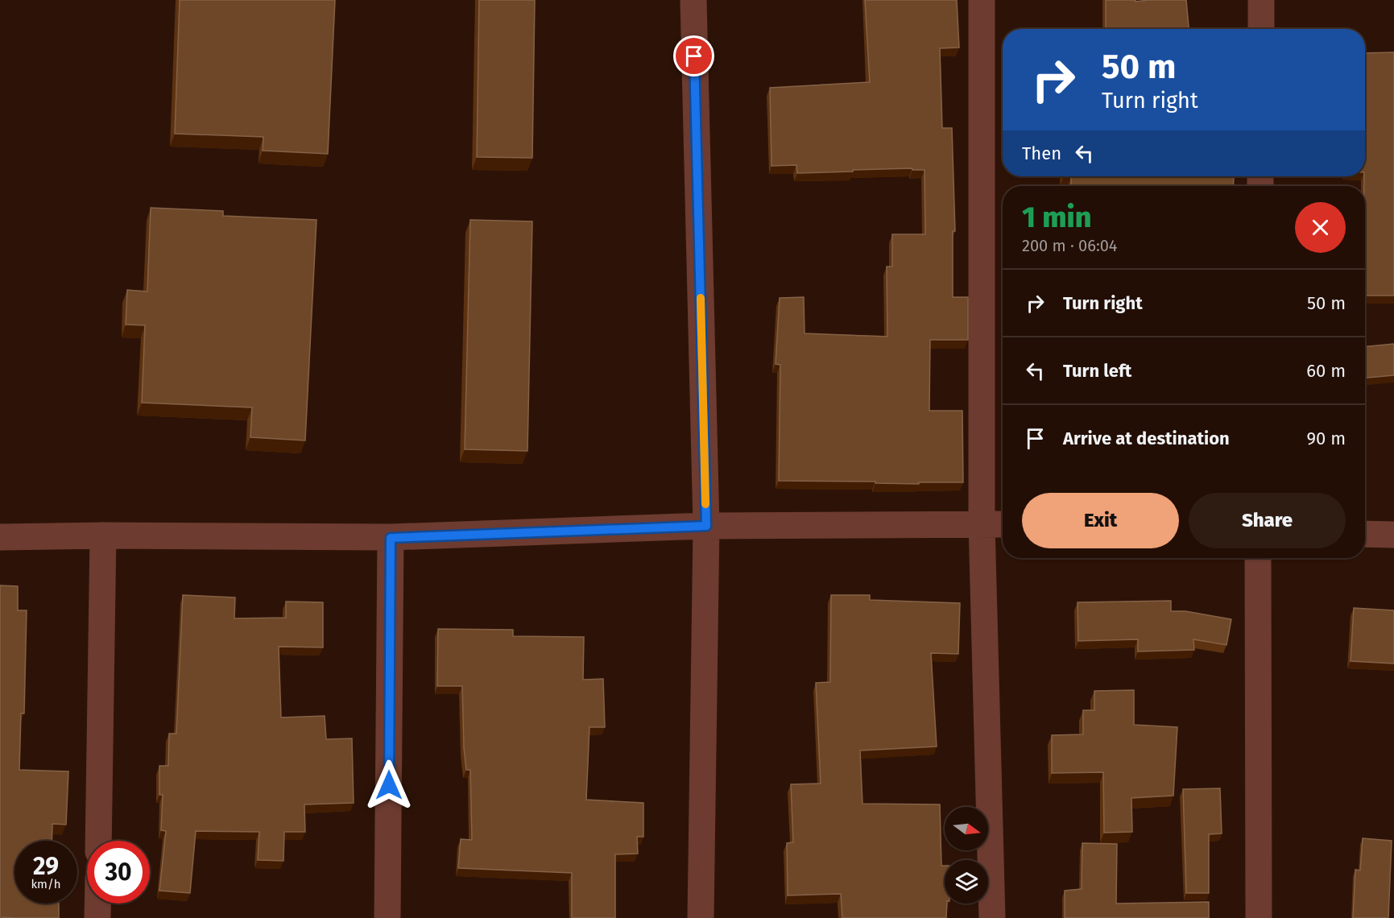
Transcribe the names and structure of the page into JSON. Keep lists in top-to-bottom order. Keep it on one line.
{"north":"right","page":{"turn":["50 m","Turn right"],"then":"Then","heading":["1 min","200 m · 06:04"],"list":[{"name":"Turn right","value":"50 m"},{"name":"Turn left","value":"60 m"},{"name":"Arrive at destination","value":"90 m"}],"buttons":["Exit","Share"],"speed":"29 km/h","limit":"30"}}
